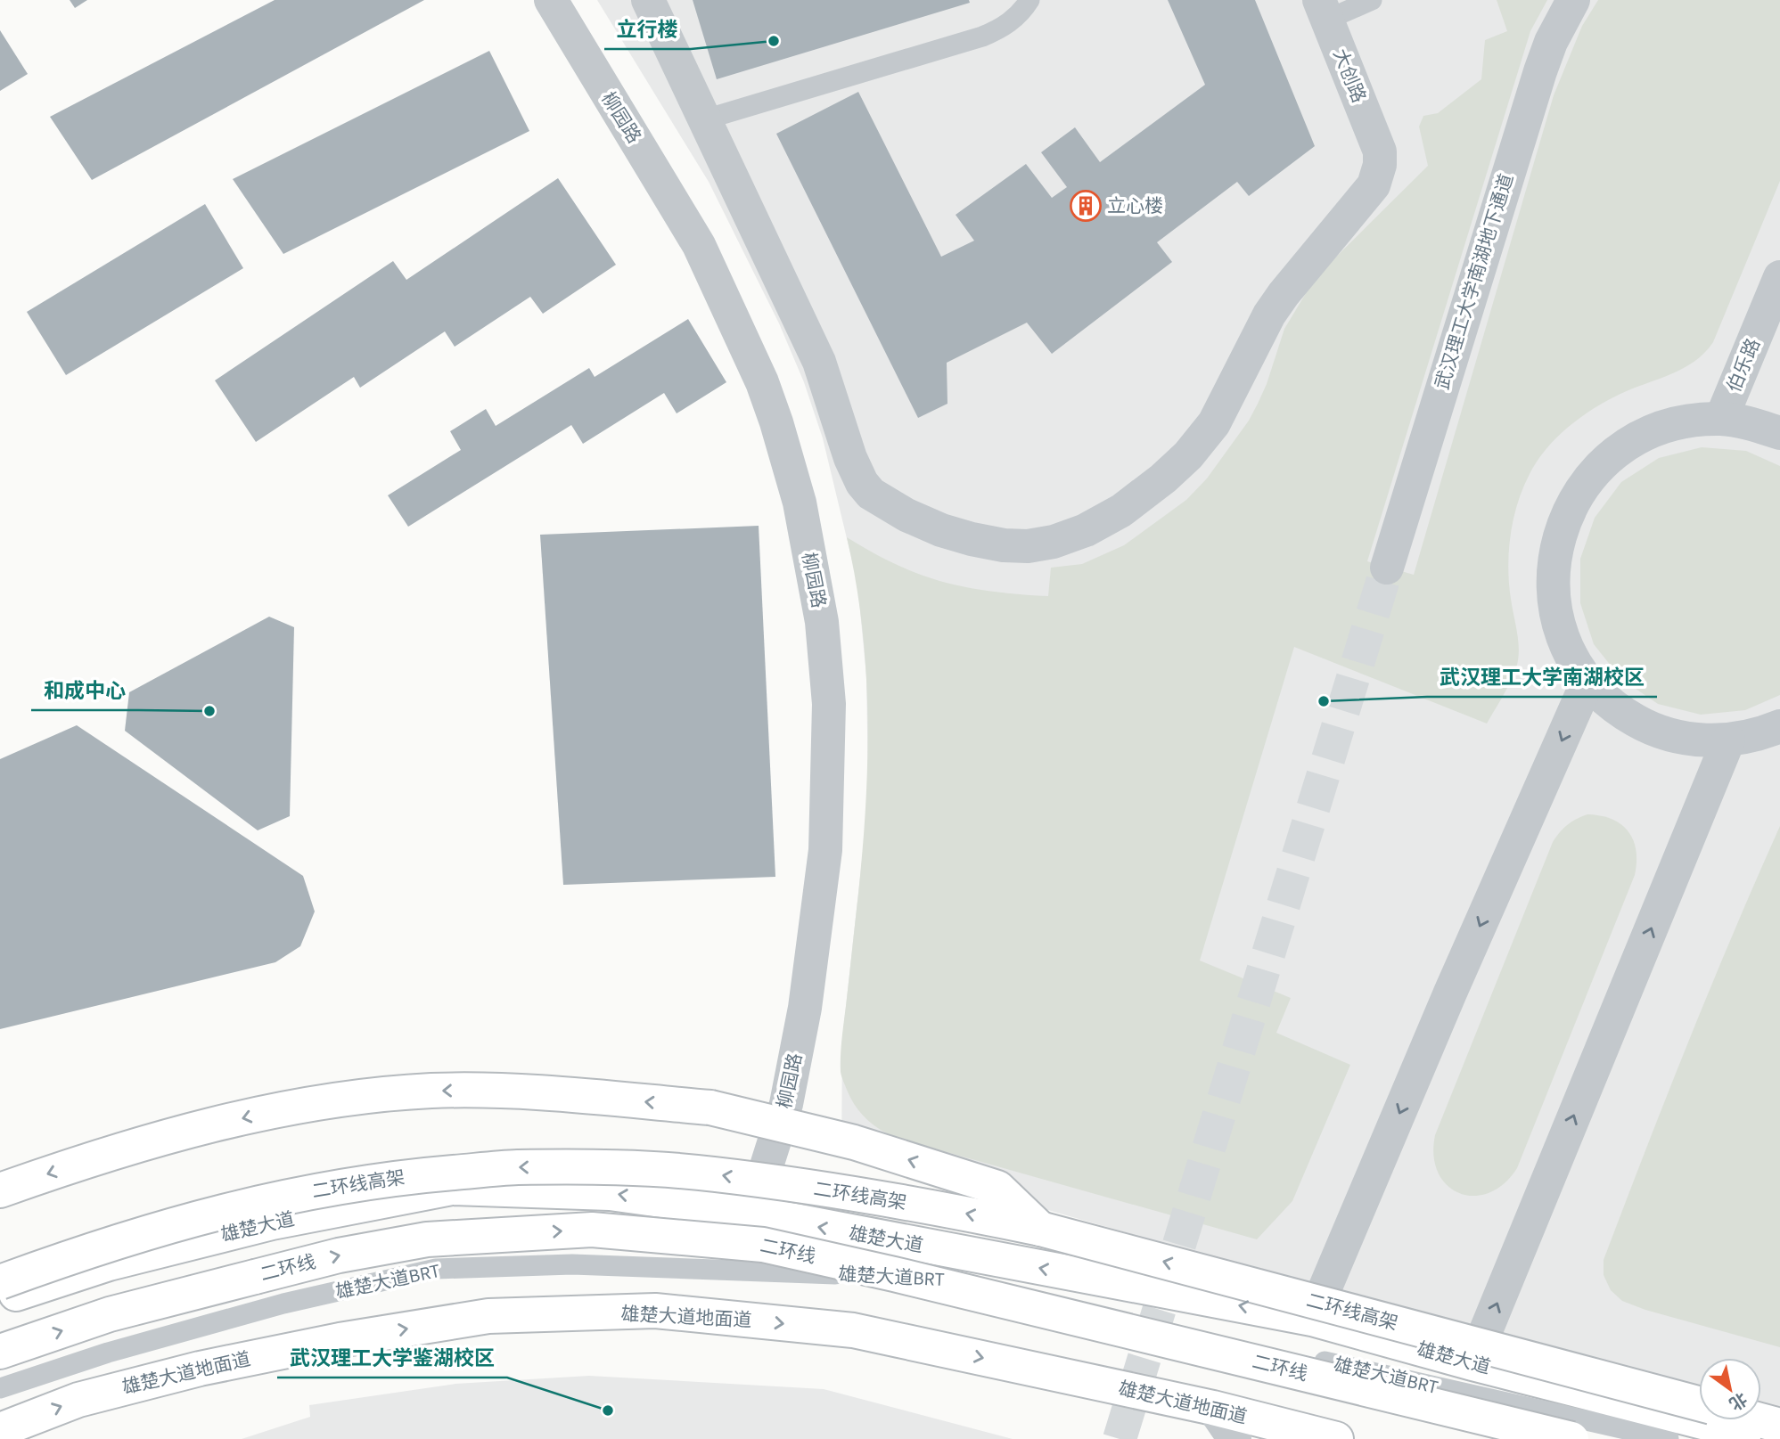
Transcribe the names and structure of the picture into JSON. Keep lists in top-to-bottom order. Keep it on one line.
{"streets":{"main road":["二环线高架","雄楚大道","二环线","雄楚大道地面道"],"street":["大创路","柳园路","武汉理工大学南湖地下通道","伯乐路"],"lane":["雄楚大道BRT"]},"crossings":[["柳园路","雄楚大道"]],"places":{"other":["立行楼","武汉理工大学南湖校区","和成中心","武汉理工大学鉴湖校区"],"building":["立心楼"]},"north":"bottom right"}
